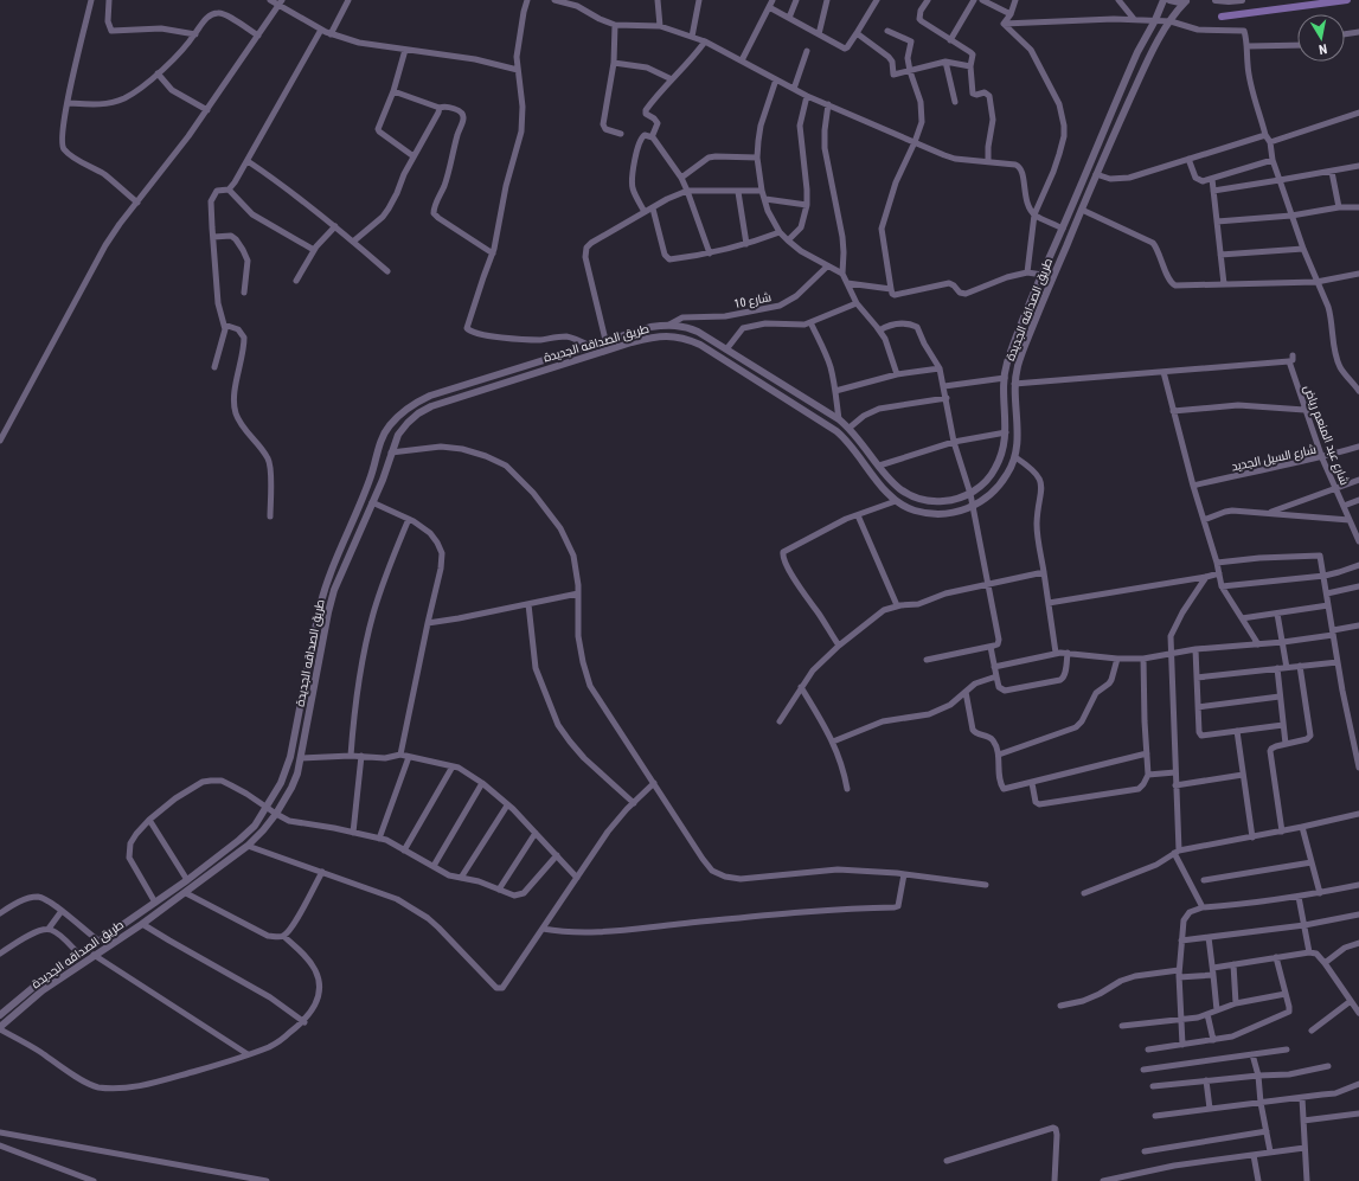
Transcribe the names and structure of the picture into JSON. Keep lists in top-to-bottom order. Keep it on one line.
{"streets":{"street":["شارع 10","طريق الصداقه الجديدة","شارع عبد المنعم رياض","شارع السيل الجديد"]},"crossings":[["شارع 10","طريق الصداقه الجديدة"],["شارع عبد المنعم رياض","شارع السيل الجديد"]],"north":"bottom"}
